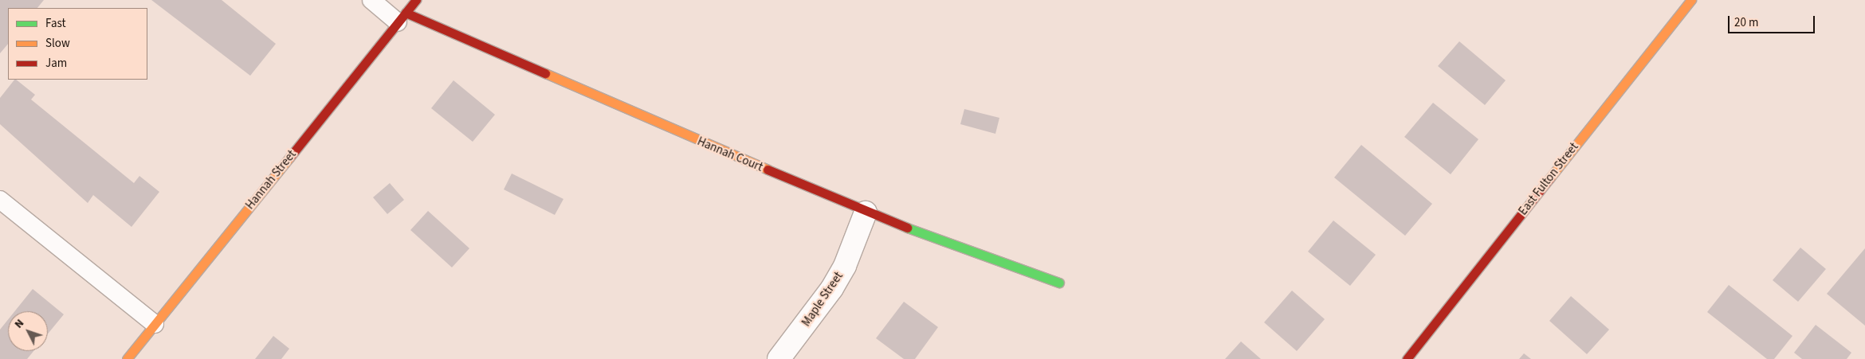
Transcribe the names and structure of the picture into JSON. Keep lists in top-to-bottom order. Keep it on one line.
{"streets":{"street":["Hannah Court","East Fulton Street","Hannah Street","Maple Street"]},"crossings":[["Hannah Court","Hannah Street"],["Hannah Court","Maple Street"]],"legend":["Fast","Slow","Jam"],"scale_bar":"20 m","north":"top left"}
